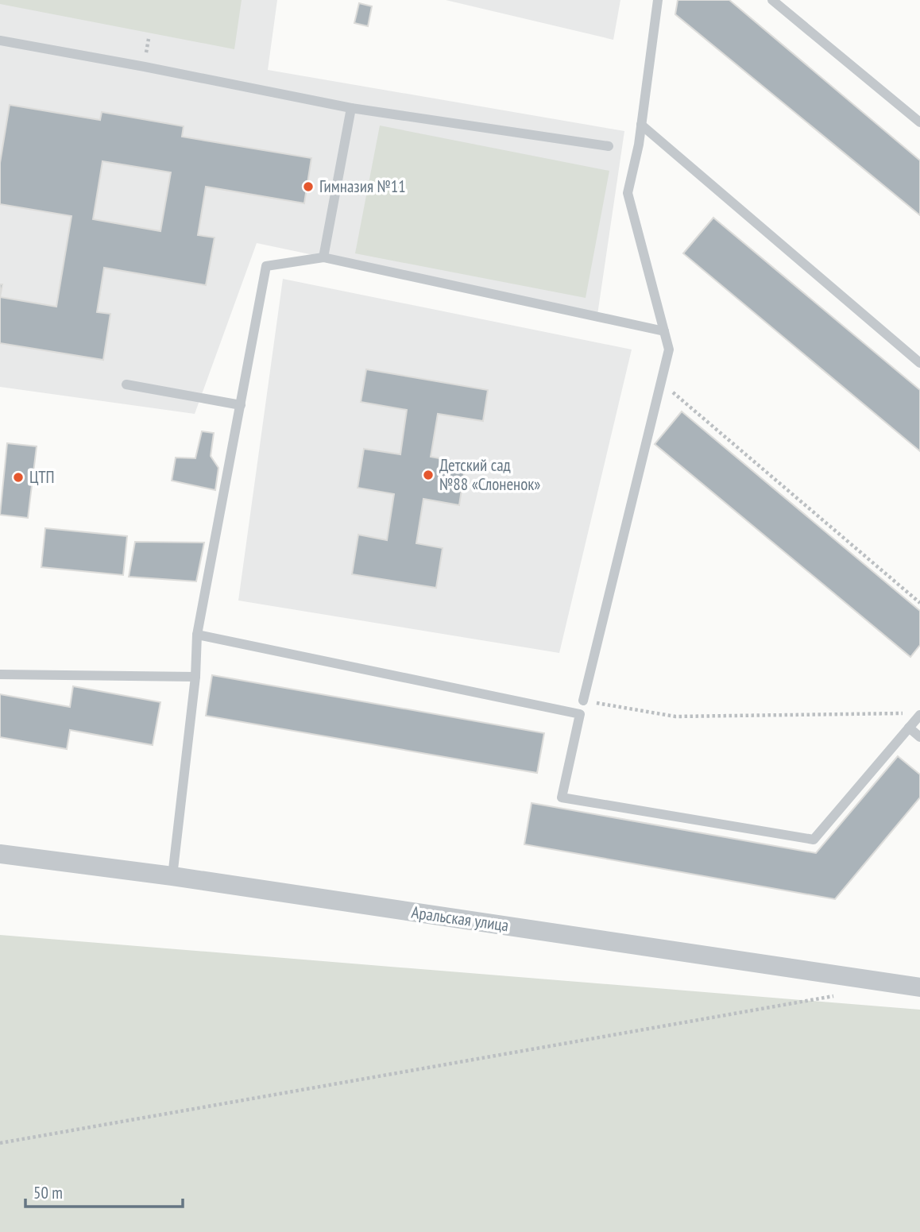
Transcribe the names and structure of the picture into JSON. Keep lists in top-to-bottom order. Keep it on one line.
{"streets":{"street":["Аральская улица"]},"places":["Гимназия №11","Детский сад №88 «Слоненок»","ЦТП"],"scale_bar":"50 m"}
